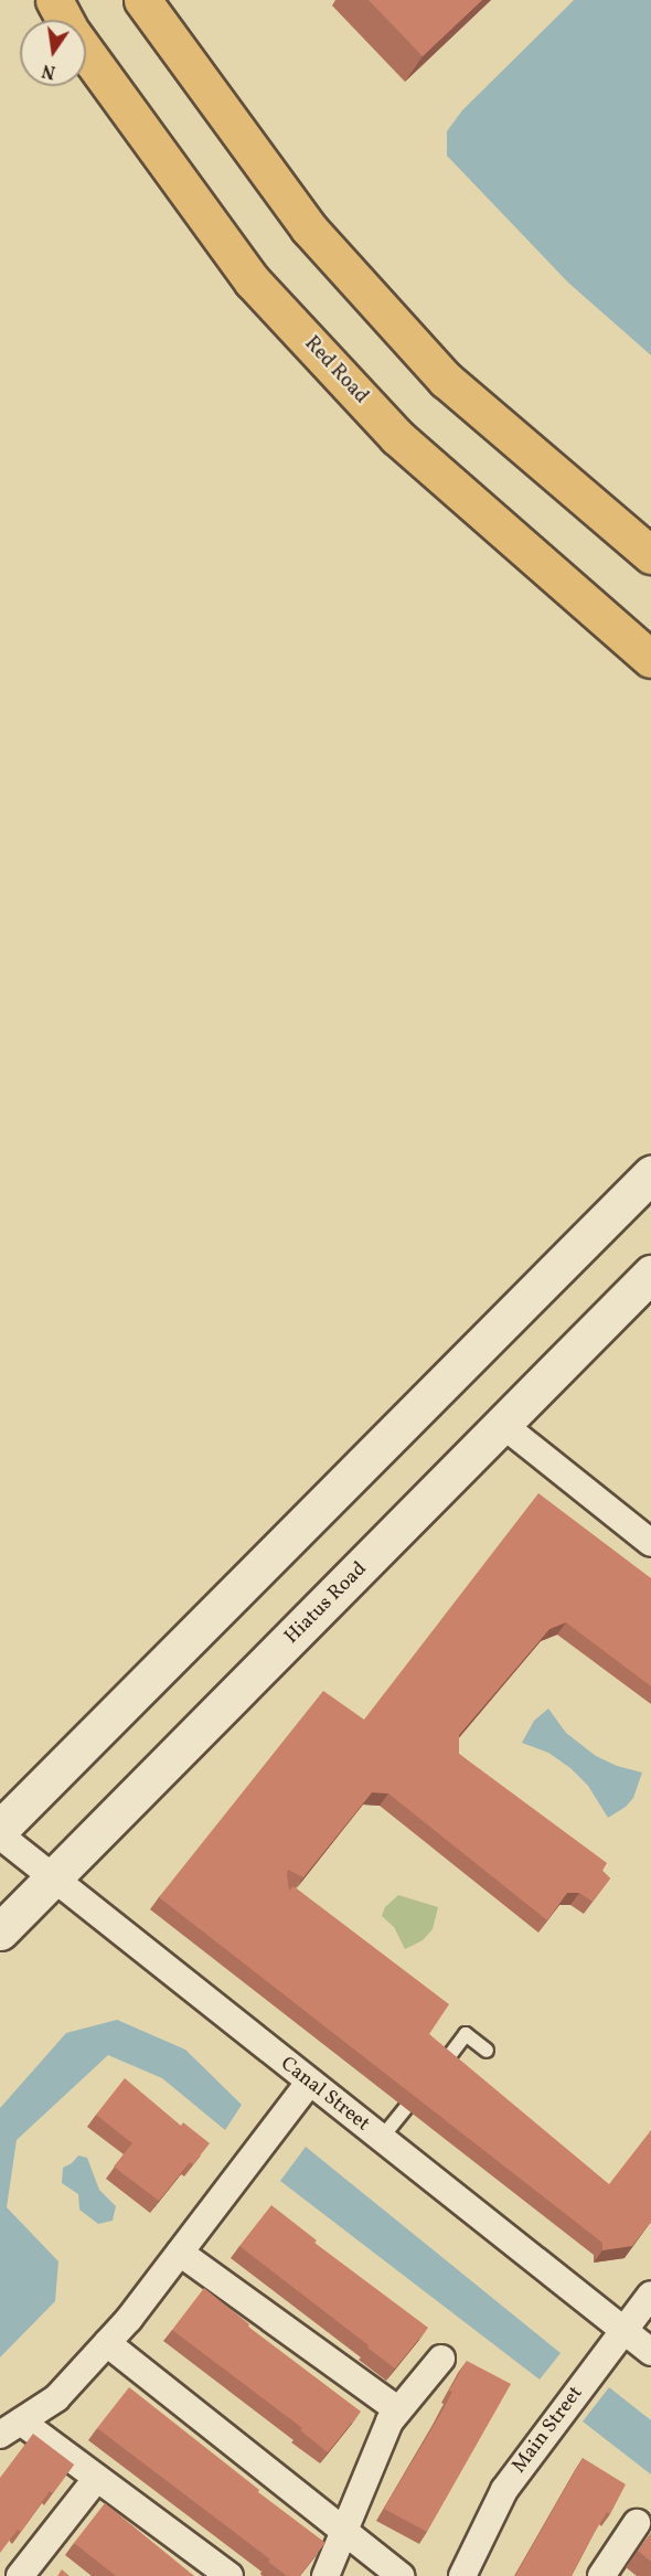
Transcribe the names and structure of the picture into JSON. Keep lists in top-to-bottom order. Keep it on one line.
{"streets":{"highway":["Red Road"],"main road":["Hiatus Road"],"street":["Canal Street","Main Street"]},"crossings":[["Hiatus Road","Canal Street"],["Canal Street","Main Street"]],"north":"bottom"}
